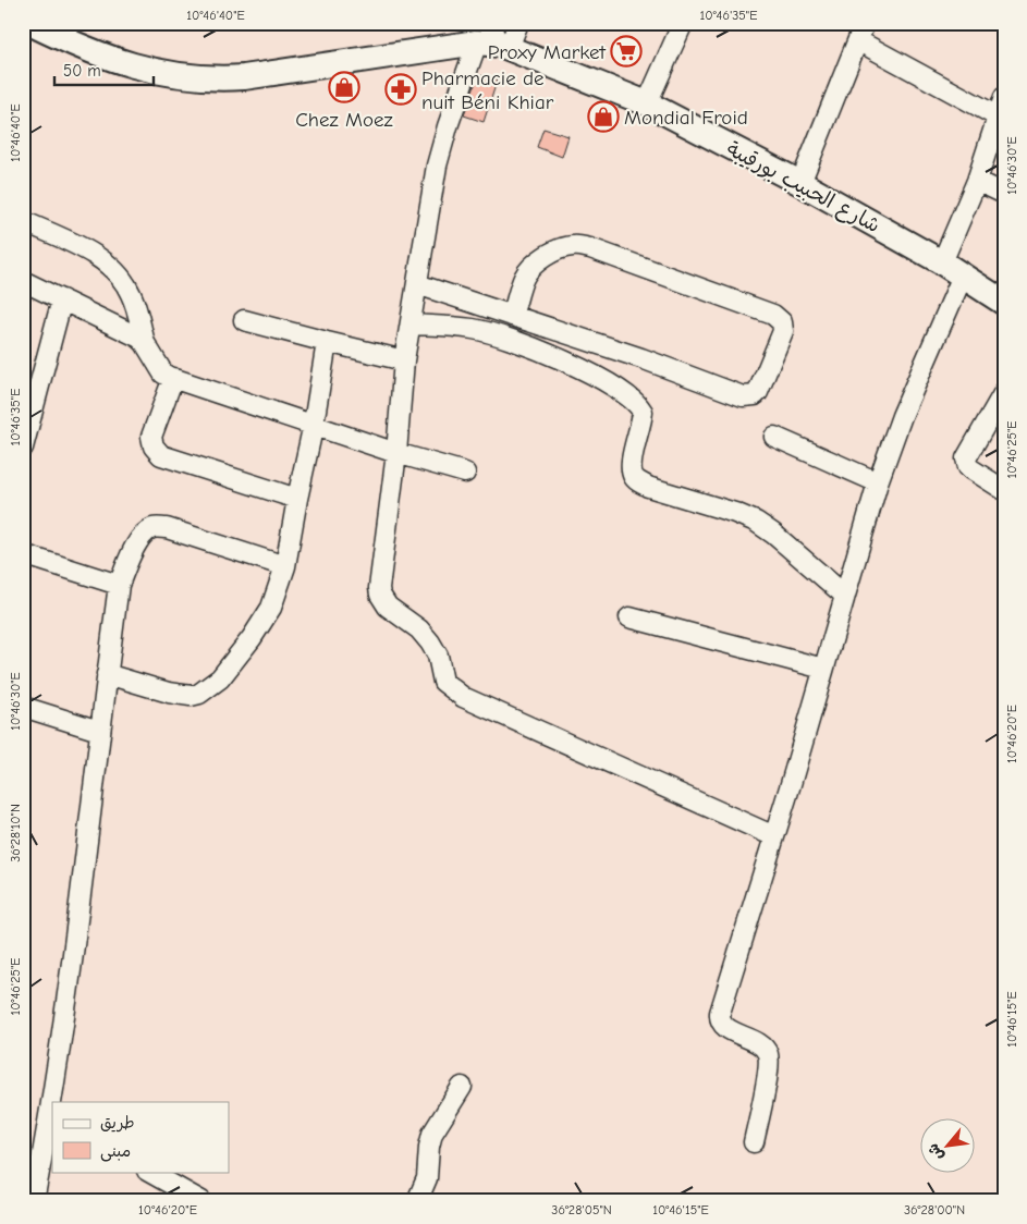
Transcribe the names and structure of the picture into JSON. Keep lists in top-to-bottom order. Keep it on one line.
{"streets":{"main road":["شارع الحبيب بورقيبة"]},"places":{"supermarket":["Proxy Market"],"shop":["Chez Moez","Mondial Froid"],"pharmacy":["Pharmacie de nuit Béni Khiar"]},"legend":["طريق","مبنى"],"scale_bar":"50 m","north":"bottom left","coordinates":["10°46'40\"E","10°46'35\"E","10°46'30\"E","10°46'25\"E","10°46'20\"E","36°28'10\"N","10°46'15\"E","36°28'05\"N","36°28'00\"N"]}
